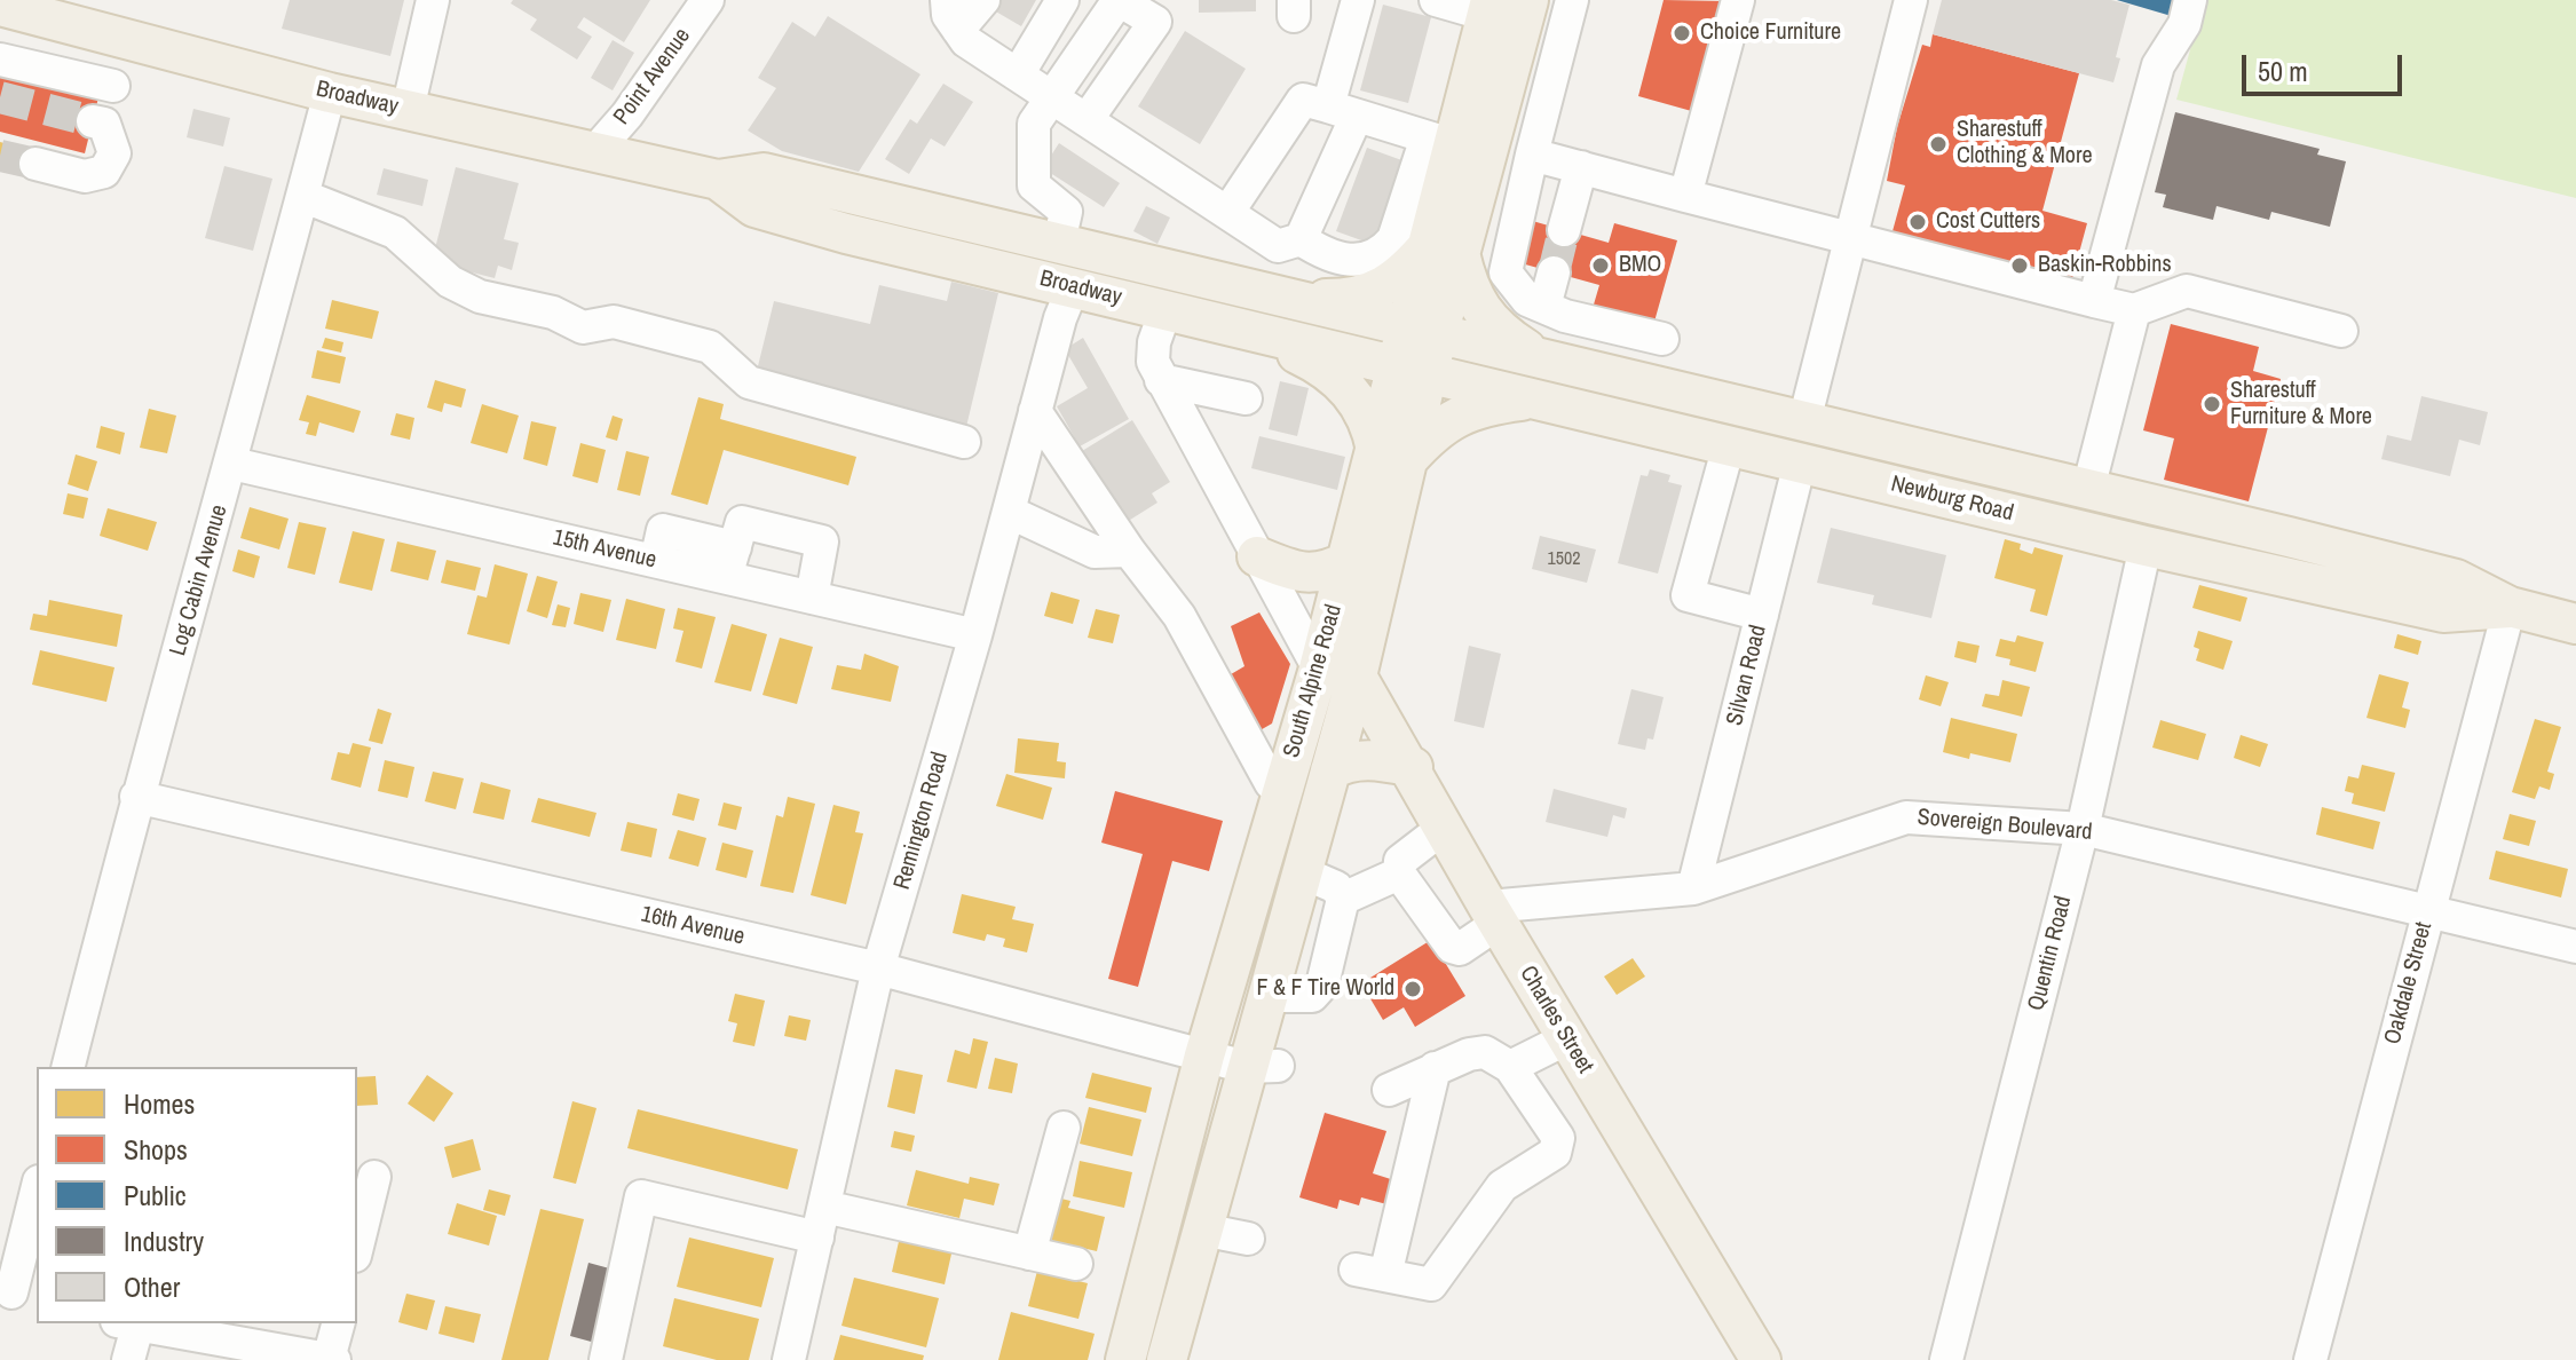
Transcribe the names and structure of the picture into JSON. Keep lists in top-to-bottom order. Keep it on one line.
{"streets":{"main road":["Broadway","Newburg Road","South Alpine Road","Charles Street"],"street":["Point Avenue","15th Avenue","Log Cabin Avenue","Silvan Road","Remington Road","Sovereign Boulevard","16th Avenue","Quentin Road","Oakdale Street"]},"crossings":[["Point Avenue","Broadway"],["Broadway","Newburg Road"],["Broadway","Log Cabin Avenue"],["Broadway","South Alpine Road"],["Broadway","Remington Road"],["Newburg Road","Silvan Road"],["Newburg Road","South Alpine Road"],["Newburg Road","Quentin Road"],["Newburg Road","Oakdale Street"],["15th Avenue","Log Cabin Avenue"],["15th Avenue","Remington Road"],["Log Cabin Avenue","16th Avenue"],["Silvan Road","Sovereign Boulevard"],["South Alpine Road","16th Avenue"],["South Alpine Road","Charles Street"],["Remington Road","16th Avenue"],["Sovereign Boulevard","Quentin Road"],["Sovereign Boulevard","Oakdale Street"],["Sovereign Boulevard","Charles Street"]],"places":["Choice Furniture","Sharestuff Clothing & More","Cost Cutters","BMO","Baskin-Robbins","Sharestuff Furniture & More","F & F Tire World"],"house_numbers":["1502"],"legend":["Homes","Shops","Public","Industry","Other"],"scale_bar":"50 m"}
